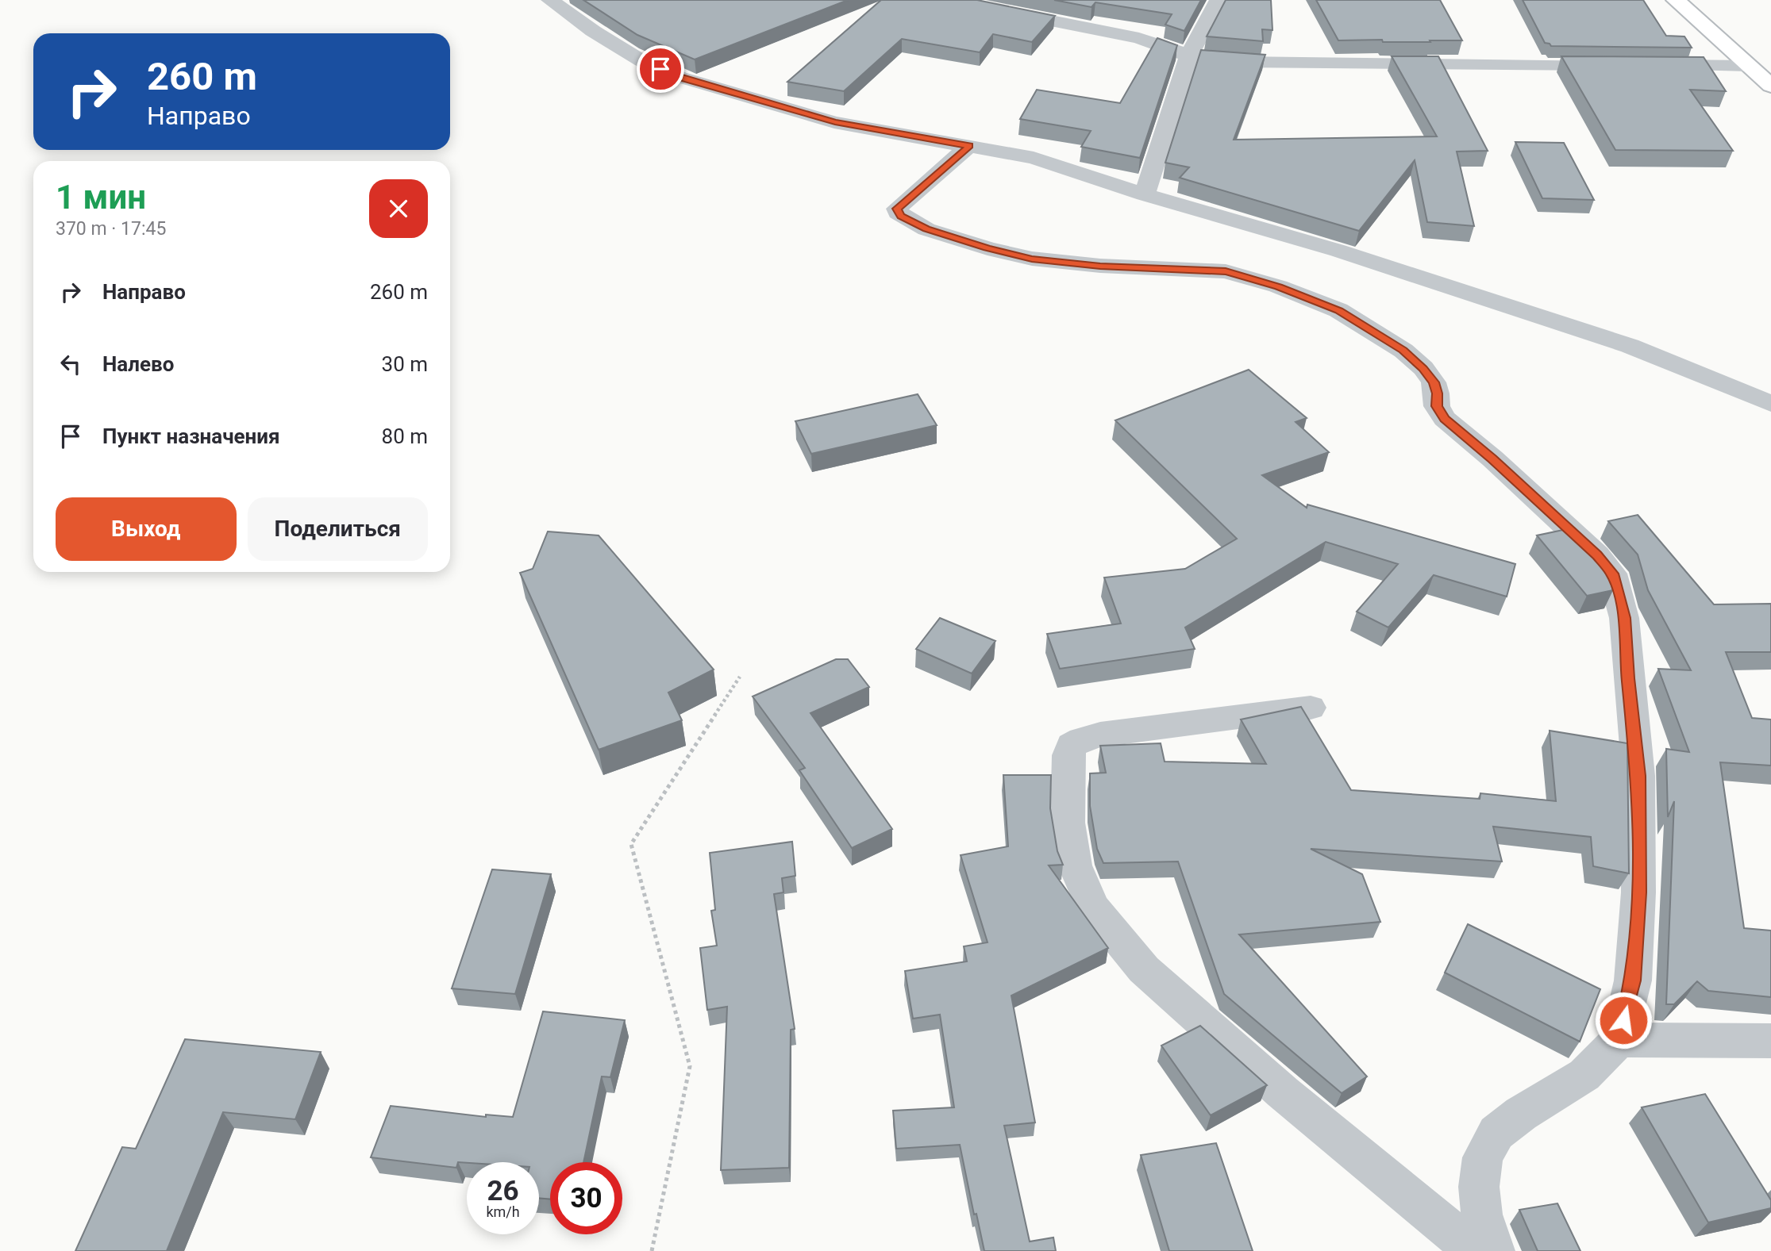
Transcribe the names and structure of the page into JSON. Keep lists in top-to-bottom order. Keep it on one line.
{"page":{"turn":["260 m","Направо"],"heading":["1 мин","370 m · 17:45"],"list":[{"name":"Направо","value":"260 m"},{"name":"Налево","value":"30 m"},{"name":"Пункт назначения","value":"80 m"}],"buttons":["Выход","Поделиться"],"speed":"26 km/h","limit":"30"}}
